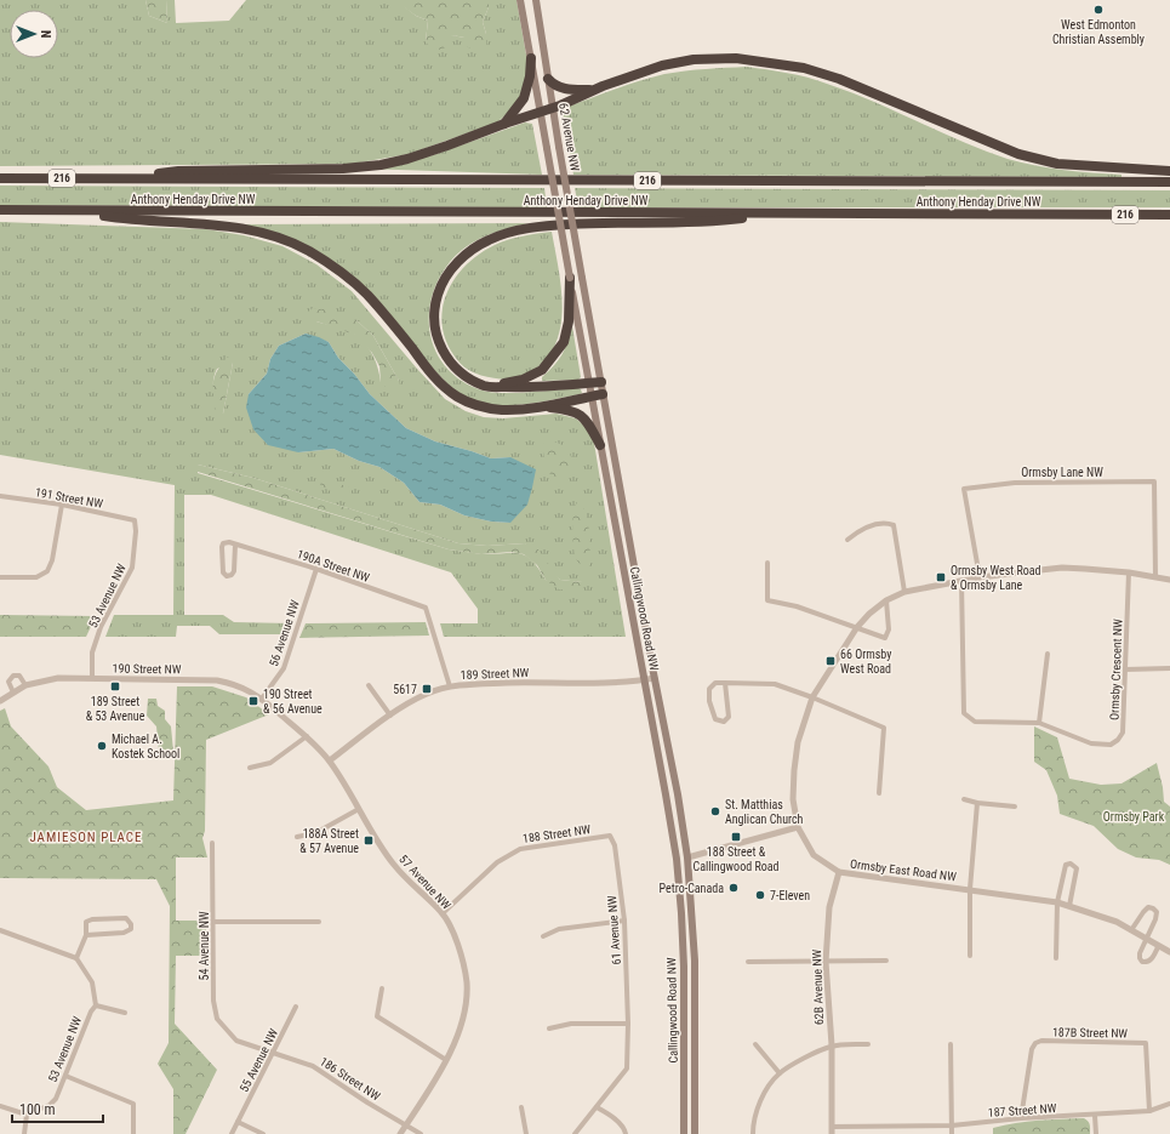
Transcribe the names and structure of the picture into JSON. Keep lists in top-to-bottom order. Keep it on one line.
{"streets":{"highway":["216","Anthony Henday Drive NW"],"main road":["62 Avenue NW","Callingwood Road NW"],"street":["Ormsby Lane NW","191 Street NW","190A Street NW","53 Avenue NW","56 Avenue NW","190 Street NW","Ormsby Crescent NW","189 Street NW","188 Street NW","Ormsby East Road NW","57 Avenue NW","61 Avenue NW","54 Avenue NW","62B Avenue NW","187B Street NW","55 Avenue NW","186 Street NW","187 Street NW"]},"crossings":[["62 Avenue NW","Callingwood Road NW"],["191 Street NW","53 Avenue NW"],["190A Street NW","56 Avenue NW"],["190A Street NW","189 Street NW"],["53 Avenue NW","190 Street NW"],["Callingwood Road NW","189 Street NW"],["56 Avenue NW","190 Street NW"],["56 Avenue NW","57 Avenue NW"],["190 Street NW","57 Avenue NW"],["189 Street NW","57 Avenue NW"],["188 Street NW","57 Avenue NW"],["188 Street NW","61 Avenue NW"],["Ormsby East Road NW","62B Avenue NW"],["57 Avenue NW","186 Street NW"],["54 Avenue NW","186 Street NW"],["62B Avenue NW","187 Street NW"],["187B Street NW","187 Street NW"],["55 Avenue NW","186 Street NW"]],"districts":["JAMIESON PLACE"],"parks":["Ormsby Park"],"places":{"other":["West Edmonton Christian Assembly","Michael A. Kostek School","St. Matthias Anglican Church","Petro-Canada","7-Eleven"],"transit":["Ormsby West Road & Ormsby Lane","66 Ormsby West Road","189 Street & 53 Avenue","5617","190 Street & 56 Avenue","188 Street & Callingwood Road","188A Street & 57 Avenue"]},"scale_bar":"100 m","north":"right"}
